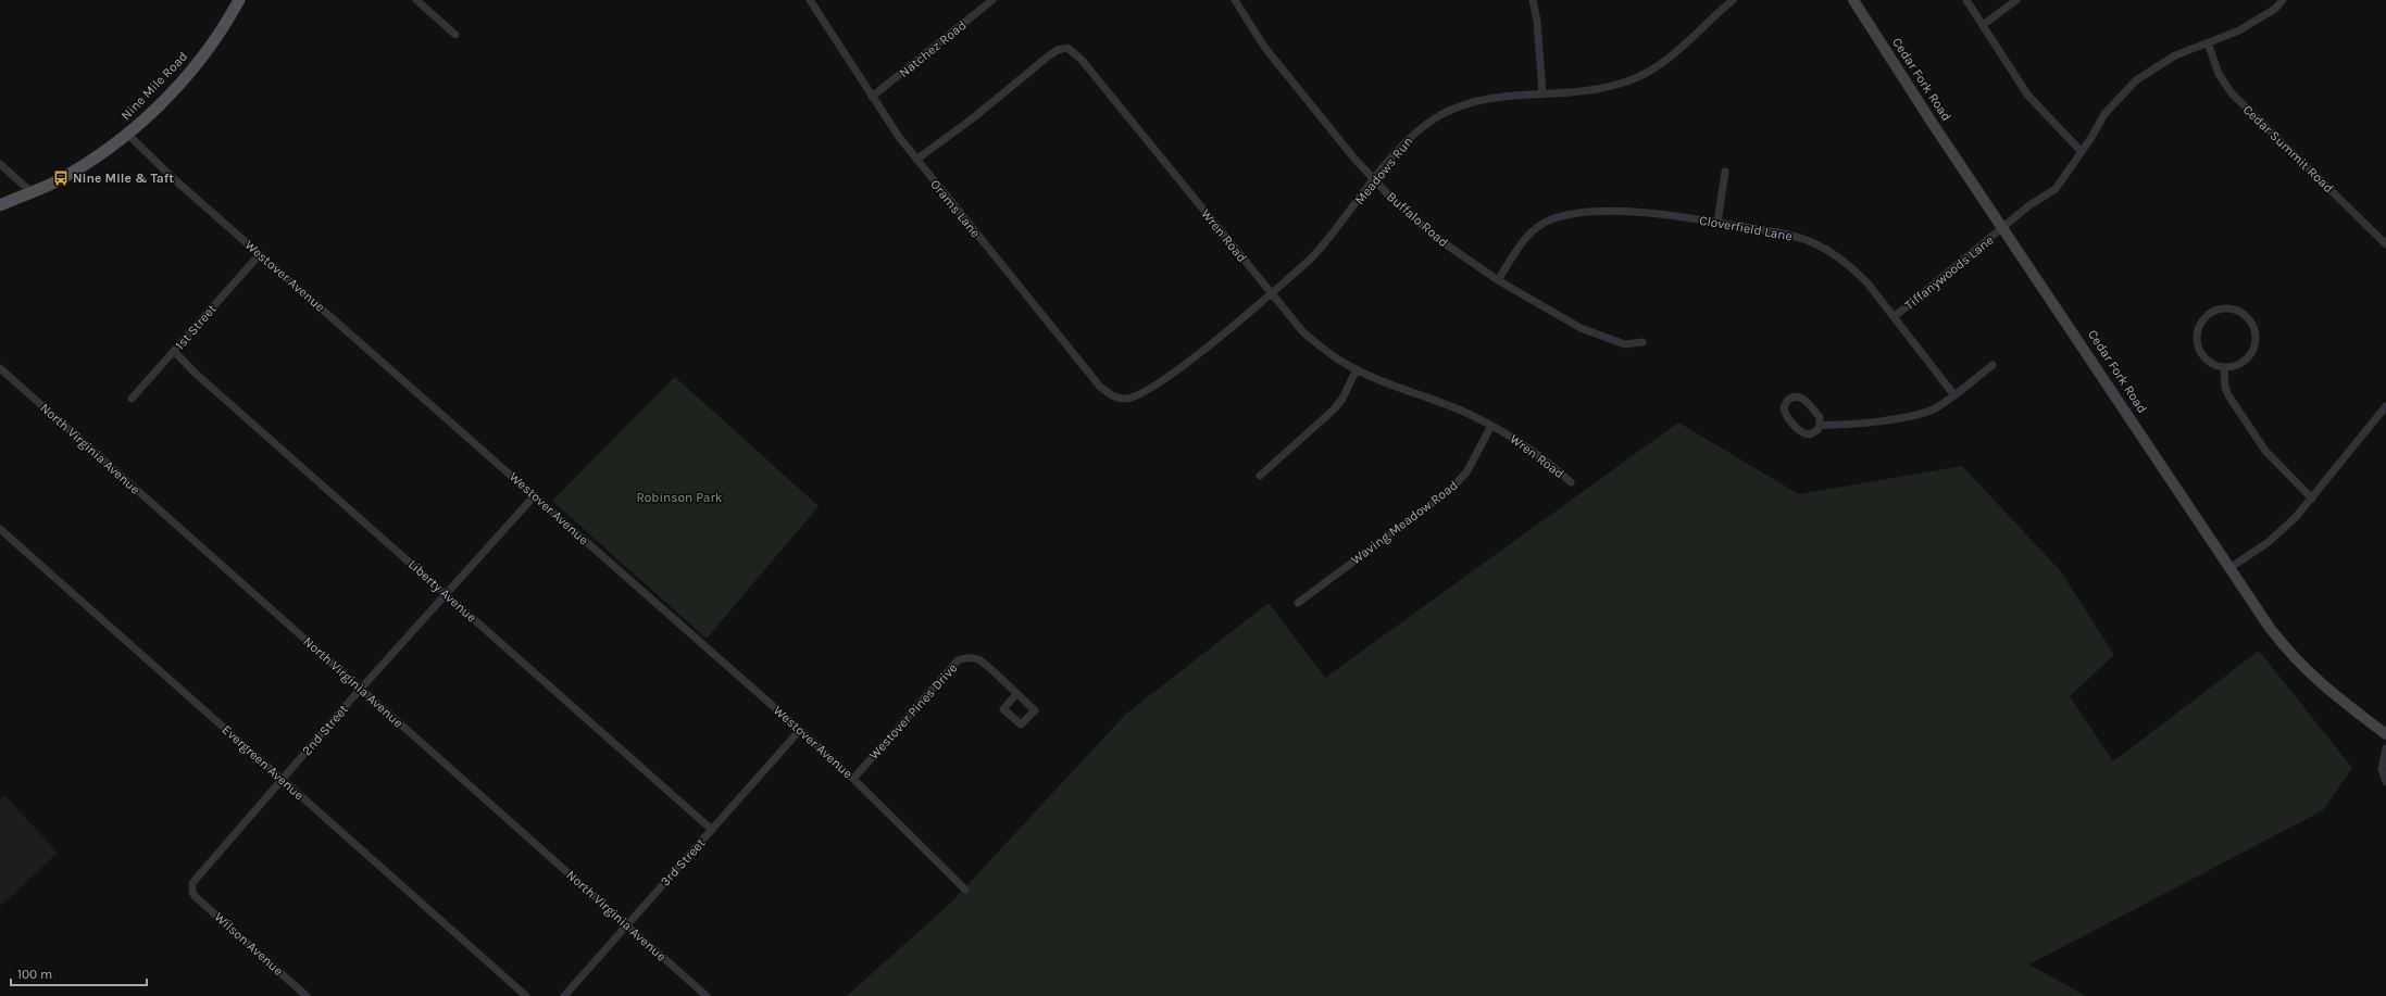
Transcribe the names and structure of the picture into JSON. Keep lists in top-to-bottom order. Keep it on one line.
{"streets":{"main road":["Nine Mile Road"],"street":["Natchez Road","Cedar Fork Road","Cedar Summit Road","Meadows Run","Orams Lane","Buffalo Road","Cloverfield Lane","Wren Road","Tiffanywoods Lane","Westover Avenue","1st Street","North Virginia Avenue","Waving Meadow Road","Liberty Avenue","Westover Pines Drive","2nd Street","Evergreen Avenue","3rd Street","Wilson Avenue"]},"crossings":[["Natchez Road","Orams Lane"],["Cedar Fork Road","Tiffanywoods Lane"],["Nine Mile Road","Westover Avenue"],["Cedar Summit Road","Tiffanywoods Lane"],["Meadows Run","Orams Lane"],["Meadows Run","Buffalo Road"],["Meadows Run","Wren Road"],["Orams Lane","Wren Road"],["Buffalo Road","Cloverfield Lane"],["Cloverfield Lane","Tiffanywoods Lane"],["Wren Road","Waving Meadow Road"],["Westover Avenue","1st Street"],["Westover Avenue","Westover Pines Drive"],["Westover Avenue","2nd Street"],["Westover Avenue","3rd Street"],["1st Street","Liberty Avenue"],["North Virginia Avenue","2nd Street"],["North Virginia Avenue","3rd Street"],["Liberty Avenue","2nd Street"],["Liberty Avenue","3rd Street"],["2nd Street","Evergreen Avenue"],["2nd Street","Wilson Avenue"]],"parks":["Robinson Park"],"places":{"bus stop":["Nine Mile & Taft"]},"scale_bar":"100 m"}
